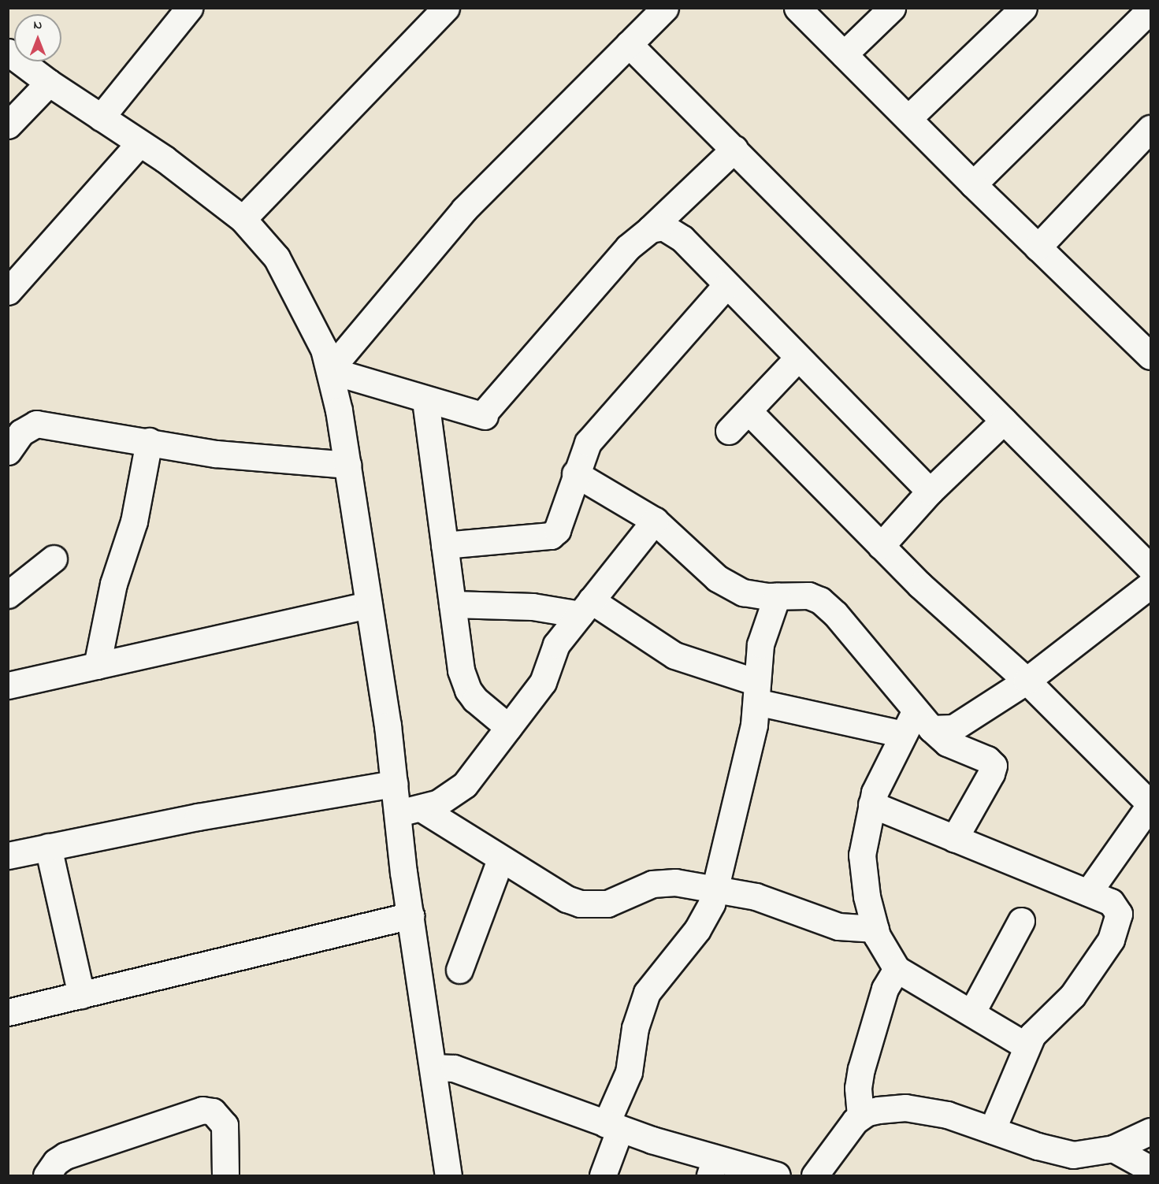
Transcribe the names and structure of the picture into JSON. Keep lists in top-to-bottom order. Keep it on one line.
{"north":"top"}
